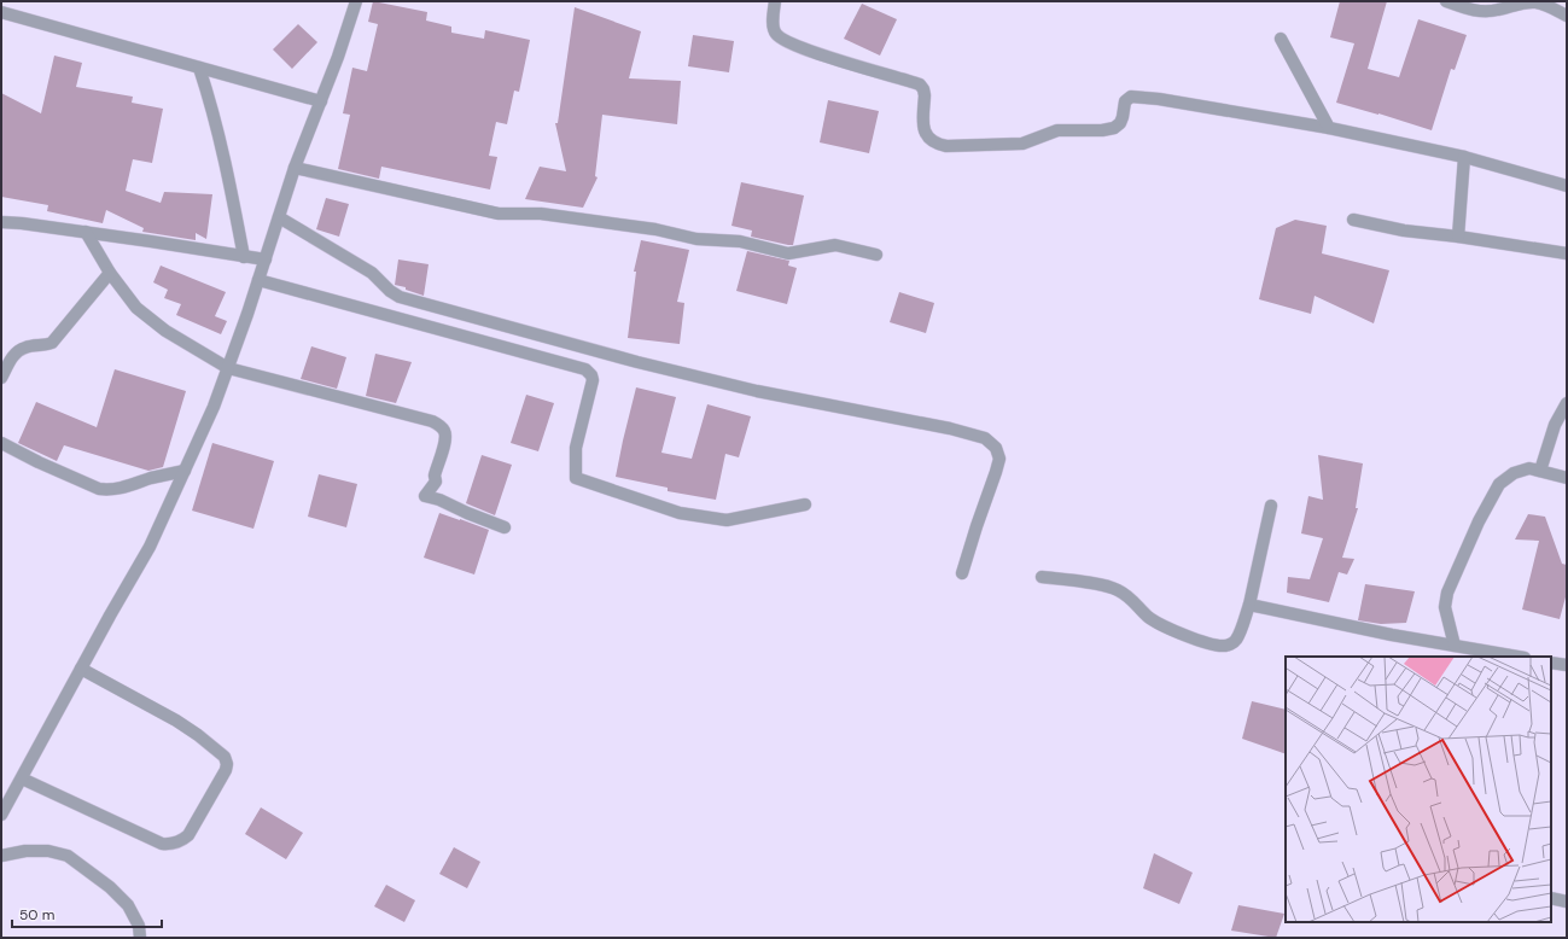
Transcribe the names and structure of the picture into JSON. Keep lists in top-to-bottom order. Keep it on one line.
{"scale_bar":"50 m"}
